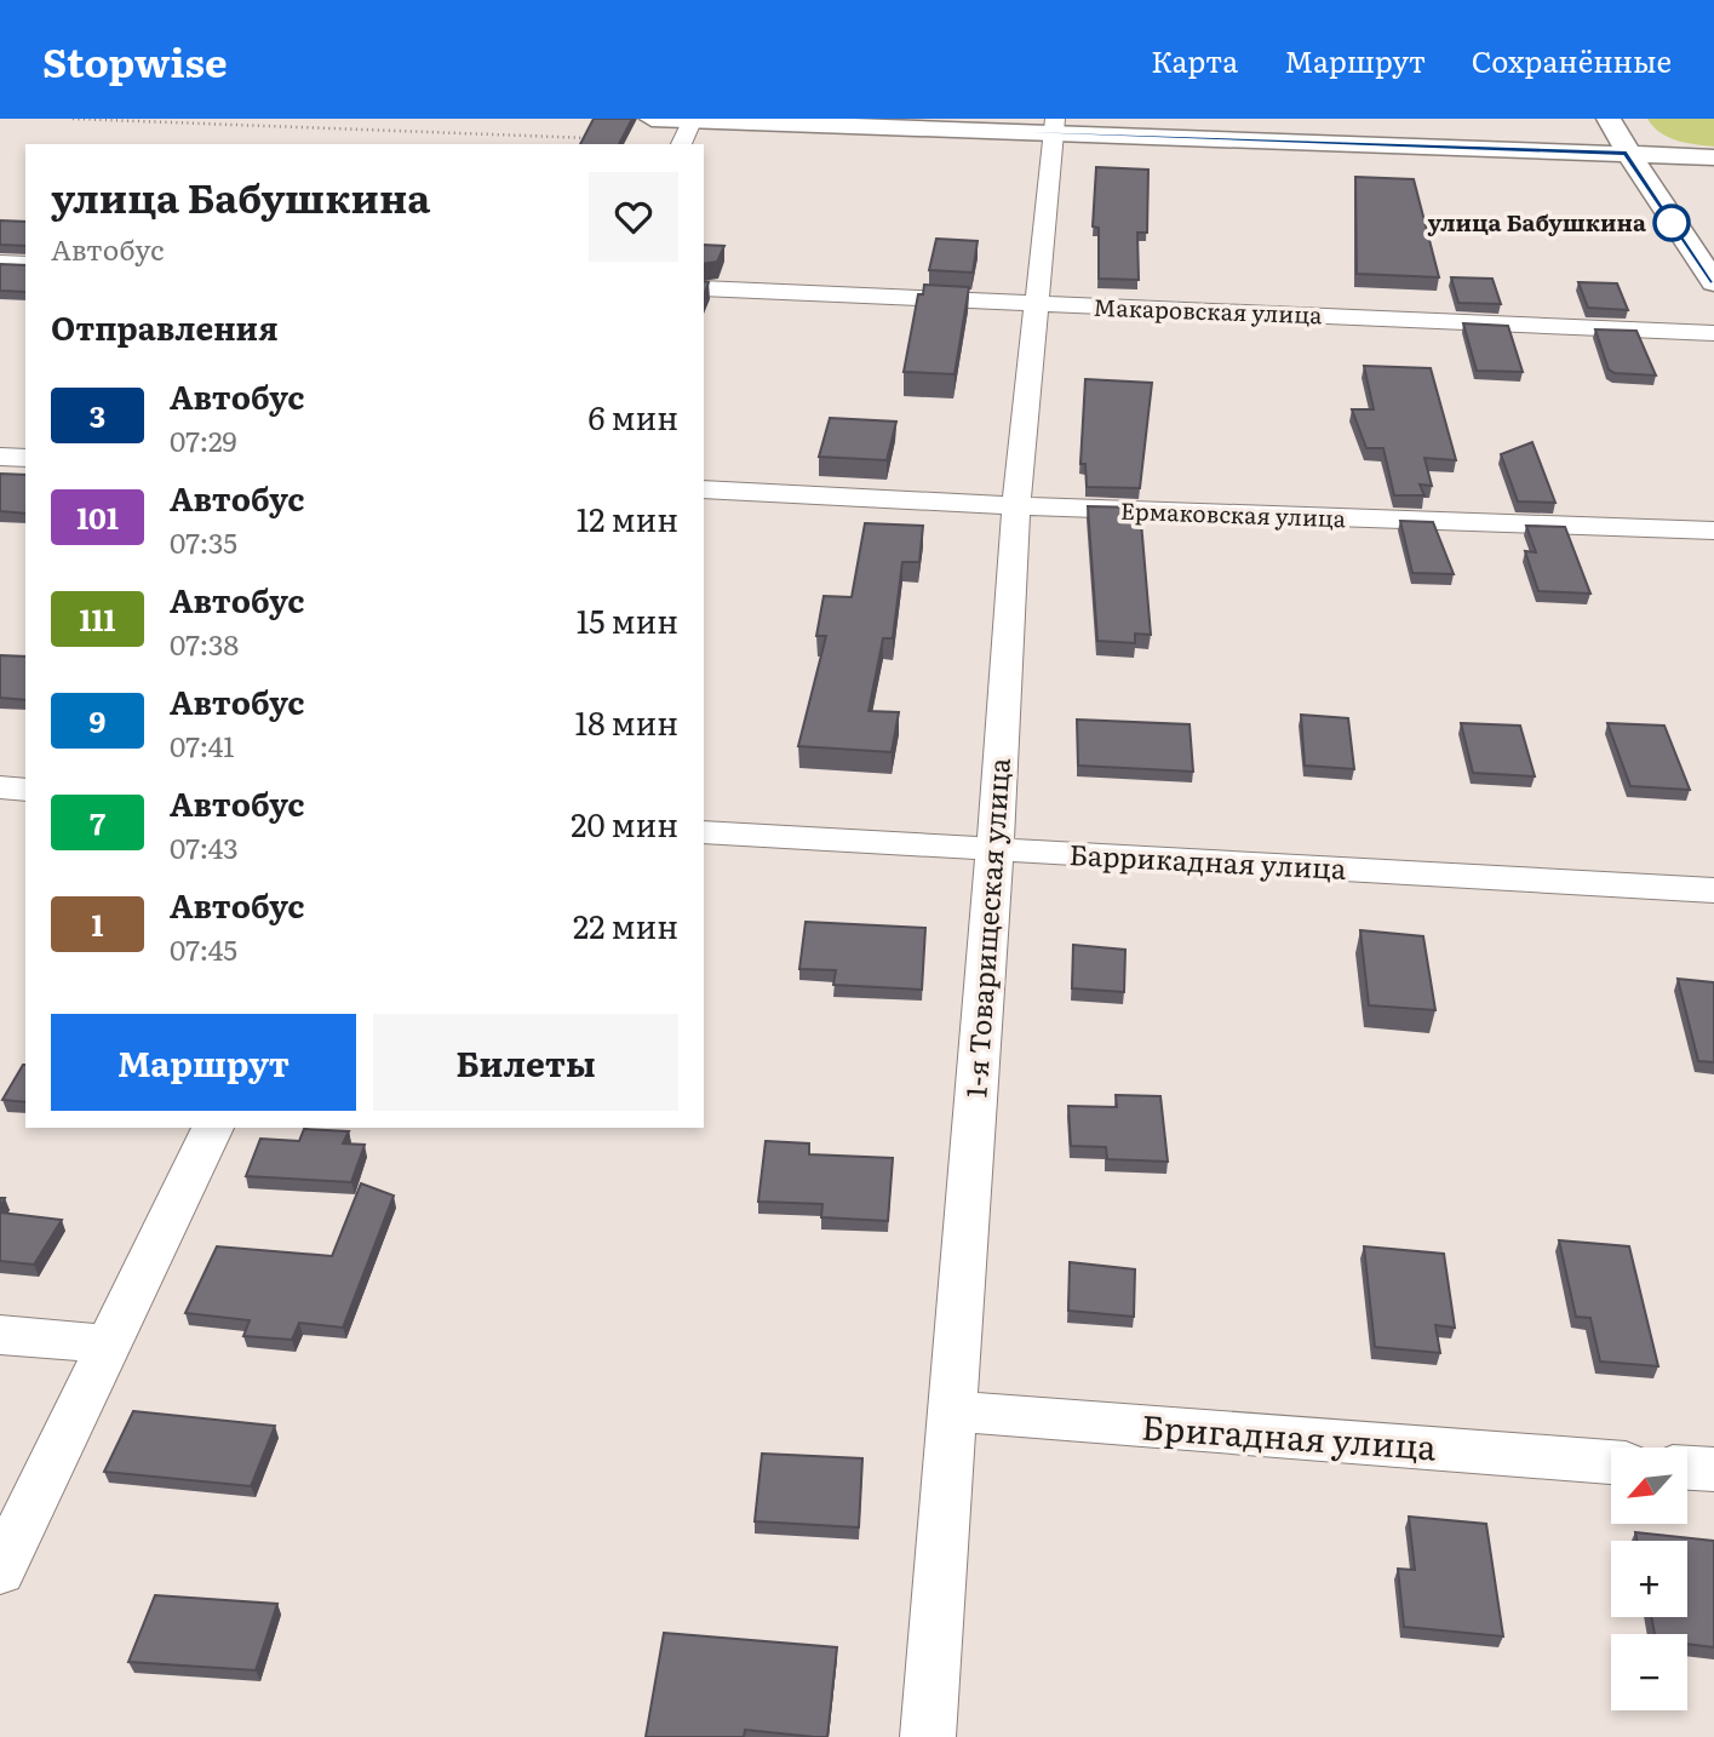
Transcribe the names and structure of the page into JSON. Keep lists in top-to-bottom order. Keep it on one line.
{"streets":{"street":["Макаровская улица","Ермаковская улица","Баррикадная улица","1-я Товарищеская улица","Бригадная улица"]},"crossings":[["Макаровская улица","1-я Товарищеская улица"],["Ермаковская улица","1-я Товарищеская улица"],["Баррикадная улица","1-я Товарищеская улица"],["1-я Товарищеская улица","Бригадная улица"]],"places":["улица Бабушкина"],"lines":["bus line 3"],"north":"bottom left","page":{"header":"Stopwise","nav":["Карта","Маршрут","Сохранённые"],"heading":[["улица Бабушкина","Автобус"],"Отправления"],"list":[{"mark":"3","name":"Автобус","note":"07:29","value":"6 мин"},{"mark":"101","name":"Автобус","note":"07:35","value":"12 мин"},{"mark":"111","name":"Автобус","note":"07:38","value":"15 мин"},{"mark":"9","name":"Автобус","note":"07:41","value":"18 мин"},{"mark":"7","name":"Автобус","note":"07:43","value":"20 мин"},{"mark":"1","name":"Автобус","note":"07:45","value":"22 мин"}],"buttons":["Маршрут","Билеты"],"map_buttons":["+","−"]}}
